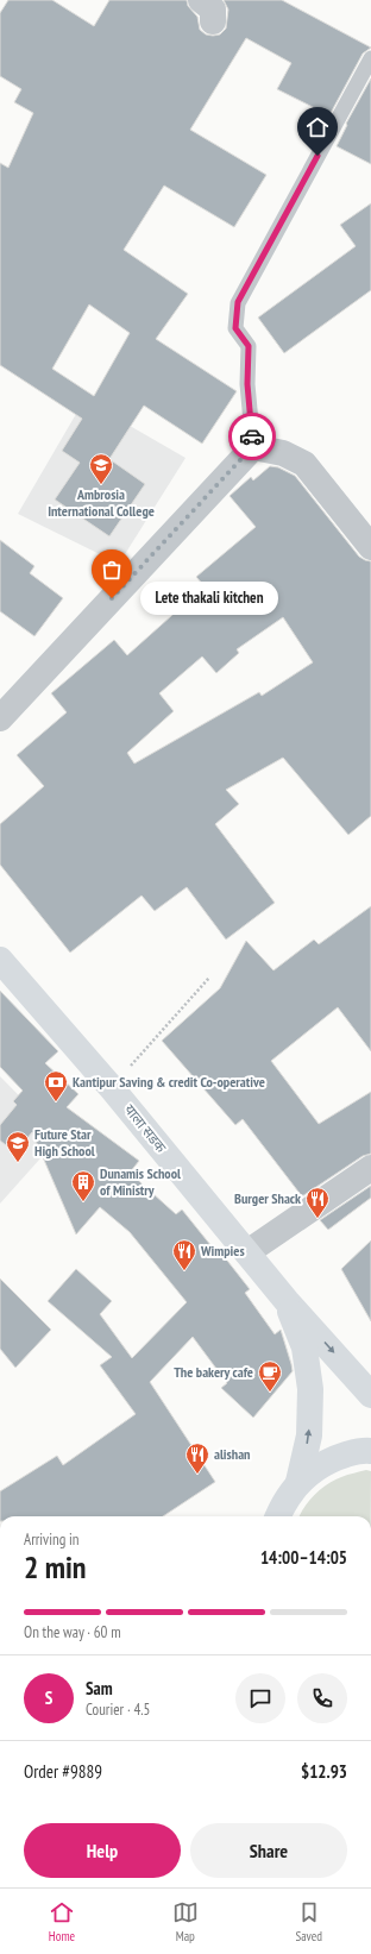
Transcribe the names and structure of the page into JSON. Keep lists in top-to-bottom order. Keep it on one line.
{"streets":{"main road":["याला सडक"]},"places":{"school or university":["Ambrosia International College","Future Star High School"],"other":["Lete thakali kitchen"],"bank":["Kantipur Saving & credit Co-operative"],"building":["Dunamis School of Ministry"],"restaurant":["Burger Shack","Wimpies","alishan"],"cafe":["The bakery cafe"]},"page":{"bubble":"Lete thakali kitchen","heading":["2 min","Arriving in","14:00–14:05"],"panel":["Sam","Courier · 4.5","Order #9889","$12.93"],"bar":"On the way · 60 m","round":"S","buttons":["Help","Share"],"tabs":["Home","Map","Saved"]}}
